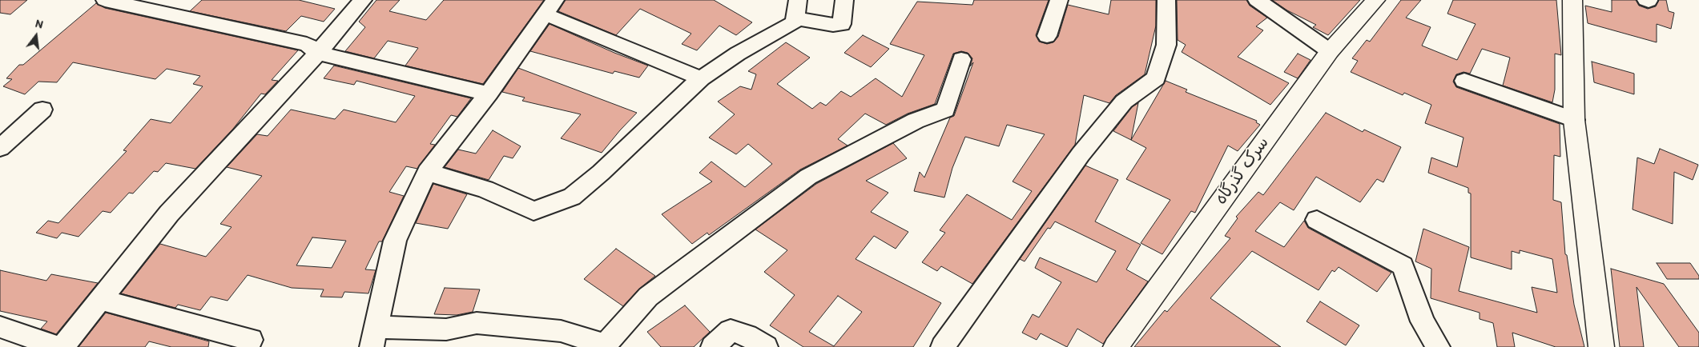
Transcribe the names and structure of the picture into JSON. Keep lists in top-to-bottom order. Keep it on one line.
{"streets":{"street":["سرک گذرگاه"]},"north":"top"}
